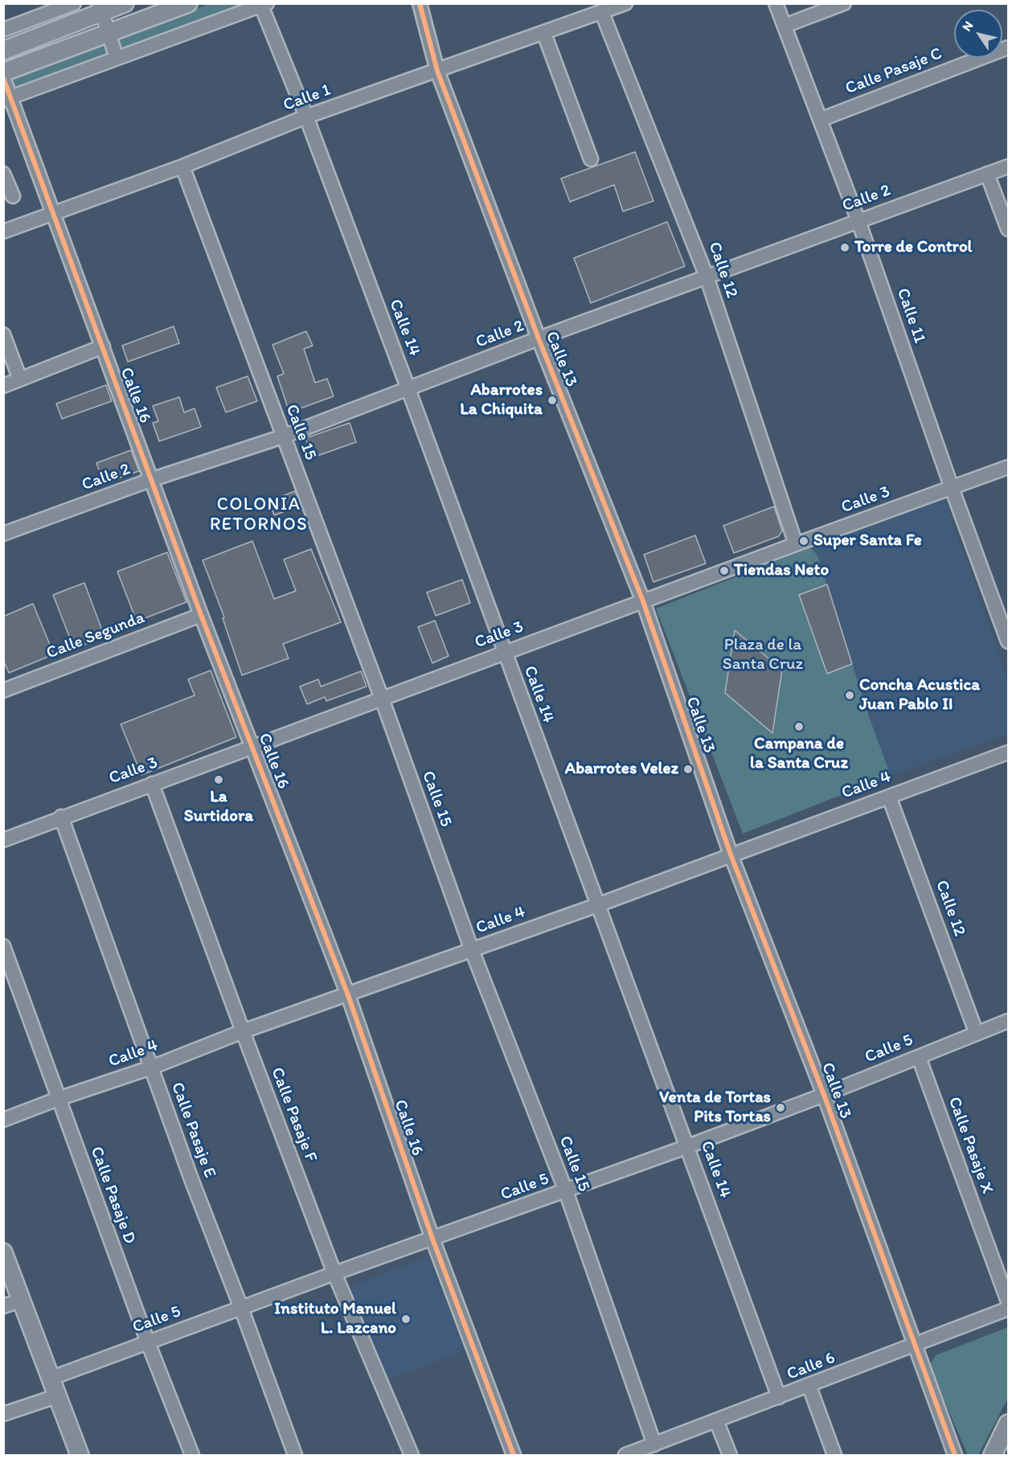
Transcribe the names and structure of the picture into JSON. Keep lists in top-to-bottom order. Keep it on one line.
{"streets":{"street":["Calle Pasaje C","Calle 1","Calle 2","Calle 12","Calle 11","Calle 14","Calle 13","Calle 16","Calle 15","Calle 3","Calle Segunda","Calle 4","Calle 5","Calle Pasaje F","Calle Pasaje E","Calle Pasaje X","Calle Pasaje D","Calle 6"]},"crossings":[["Calle Pasaje C","Calle 11"],["Calle 1","Calle 12"],["Calle 1","Calle 14"],["Calle 1","Calle 13"],["Calle 1","Calle 16"],["Calle 1","Calle 15"],["Calle 2","Calle 12"],["Calle 2","Calle 11"],["Calle 2","Calle 14"],["Calle 2","Calle 13"],["Calle 2","Calle 16"],["Calle 2","Calle 15"],["Calle 12","Calle 3"],["Calle 12","Calle 4"],["Calle 12","Calle 5"],["Calle 11","Calle 3"],["Calle 14","Calle 3"],["Calle 14","Calle 4"],["Calle 14","Calle 5"],["Calle 14","Calle 6"],["Calle 13","Calle 3"],["Calle 13","Calle 4"],["Calle 13","Calle 5"],["Calle 13","Calle 6"],["Calle 16","Calle 3"],["Calle 16","Calle Segunda"],["Calle 16","Calle 4"],["Calle 16","Calle 5"],["Calle 15","Calle 3"],["Calle 15","Calle 4"],["Calle 15","Calle 5"],["Calle 15","Calle 6"],["Calle 3","Calle Pasaje F"],["Calle 3","Calle Pasaje E"],["Calle 4","Calle Pasaje F"],["Calle 4","Calle Pasaje E"],["Calle 4","Calle Pasaje D"],["Calle 5","Calle Pasaje F"],["Calle 5","Calle Pasaje E"],["Calle 5","Calle Pasaje X"],["Calle 5","Calle Pasaje D"]],"districts":["COLONIA RETORNOS"],"parks":["Plaza de la Santa Cruz"],"places":["Torre de Control","Abarrotes La Chiquita","Super Santa Fe","Tiendas Neto","Concha Acustica Juan Pablo II","Campana de la Santa Cruz","Abarrotes Velez","La Surtidora","Venta de Tortas Pits Tortas","Instituto Manuel L. Lazcano"],"north":"top left"}
